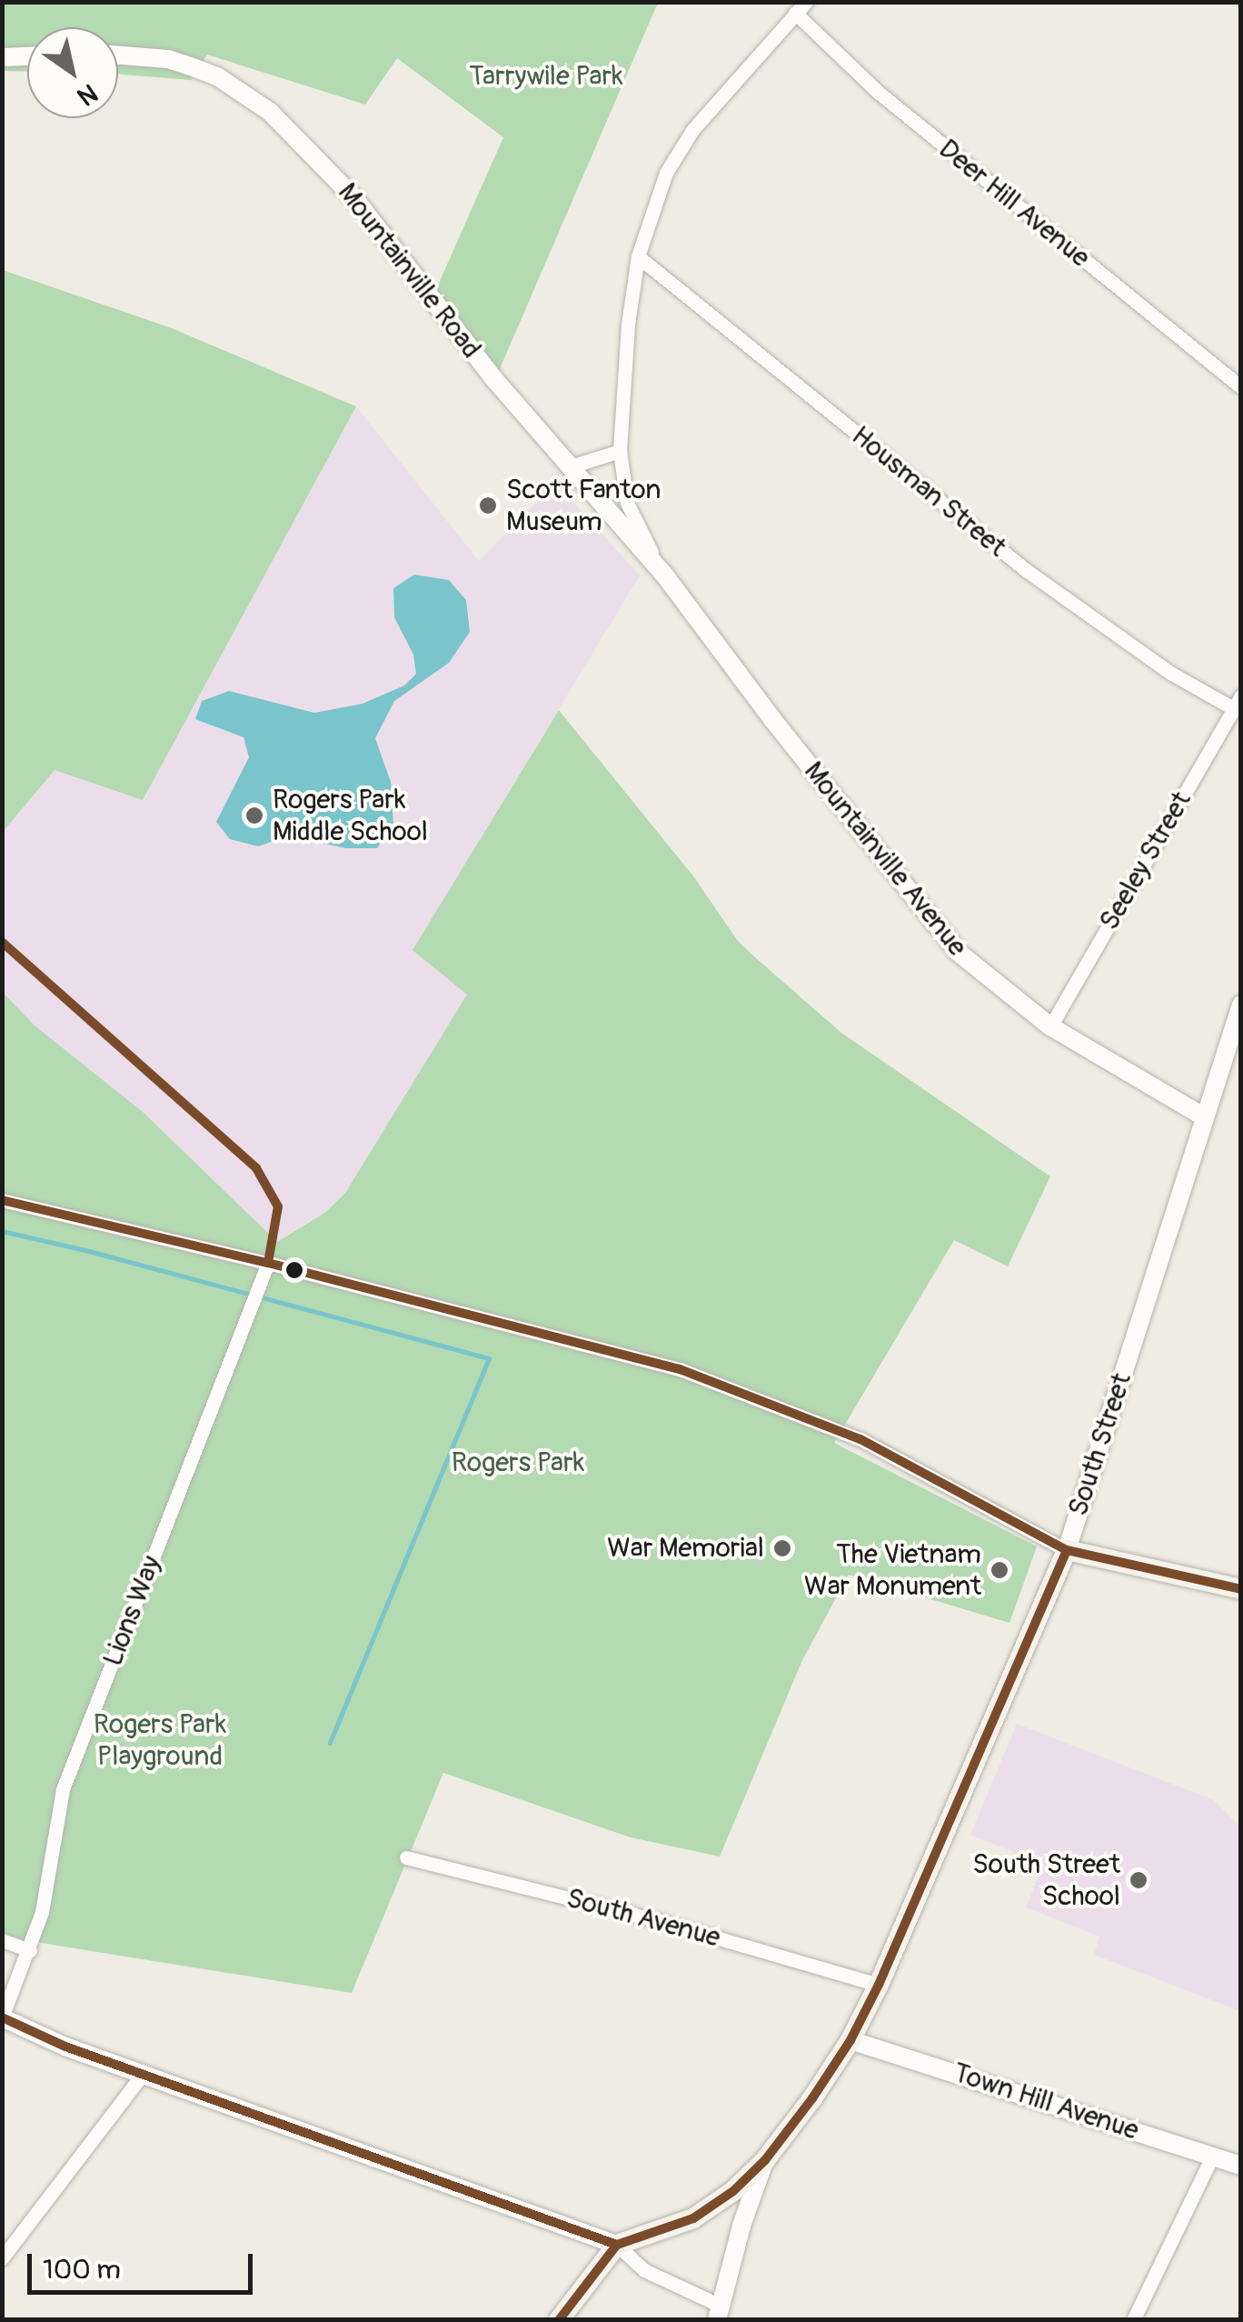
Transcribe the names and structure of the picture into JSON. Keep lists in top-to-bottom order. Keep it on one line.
{"streets":{"main road":["South Street"],"street":["Deer Hill Avenue","Mountainville Road","Housman Street","Mountainville Avenue","Seeley Street","Lions Way","South Avenue","Town Hill Avenue"]},"crossings":[["Mountainville Road","Mountainville Avenue"],["Housman Street","Seeley Street"],["Mountainville Avenue","Seeley Street"],["Mountainville Avenue","South Street"],["South Street","South Avenue"],["South Street","Town Hill Avenue"]],"parks":["Tarrywile Park","Rogers Park","Rogers Park Playground"],"places":["Scott Fanton Museum","Rogers Park Middle School","War Memorial","The Vietnam War Monument","South Street School"],"scale_bar":"100 m","north":"bottom right"}
